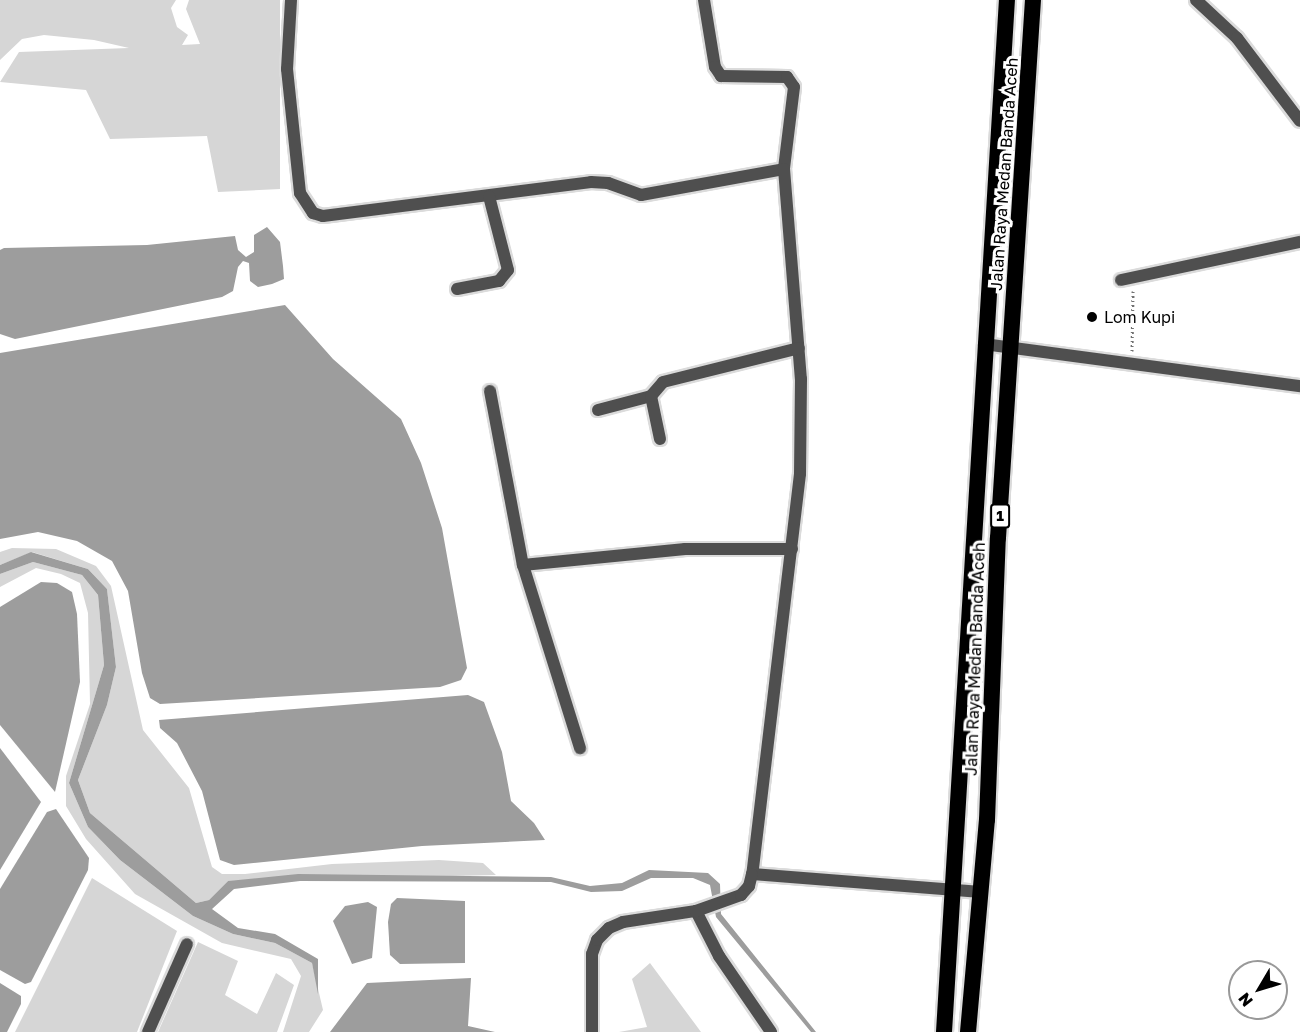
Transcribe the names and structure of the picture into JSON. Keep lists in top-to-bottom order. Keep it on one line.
{"streets":{"highway":["Jalan Raya Medan Banda Aceh","1"]},"places":["Lom Kupi"],"north":"bottom left"}
